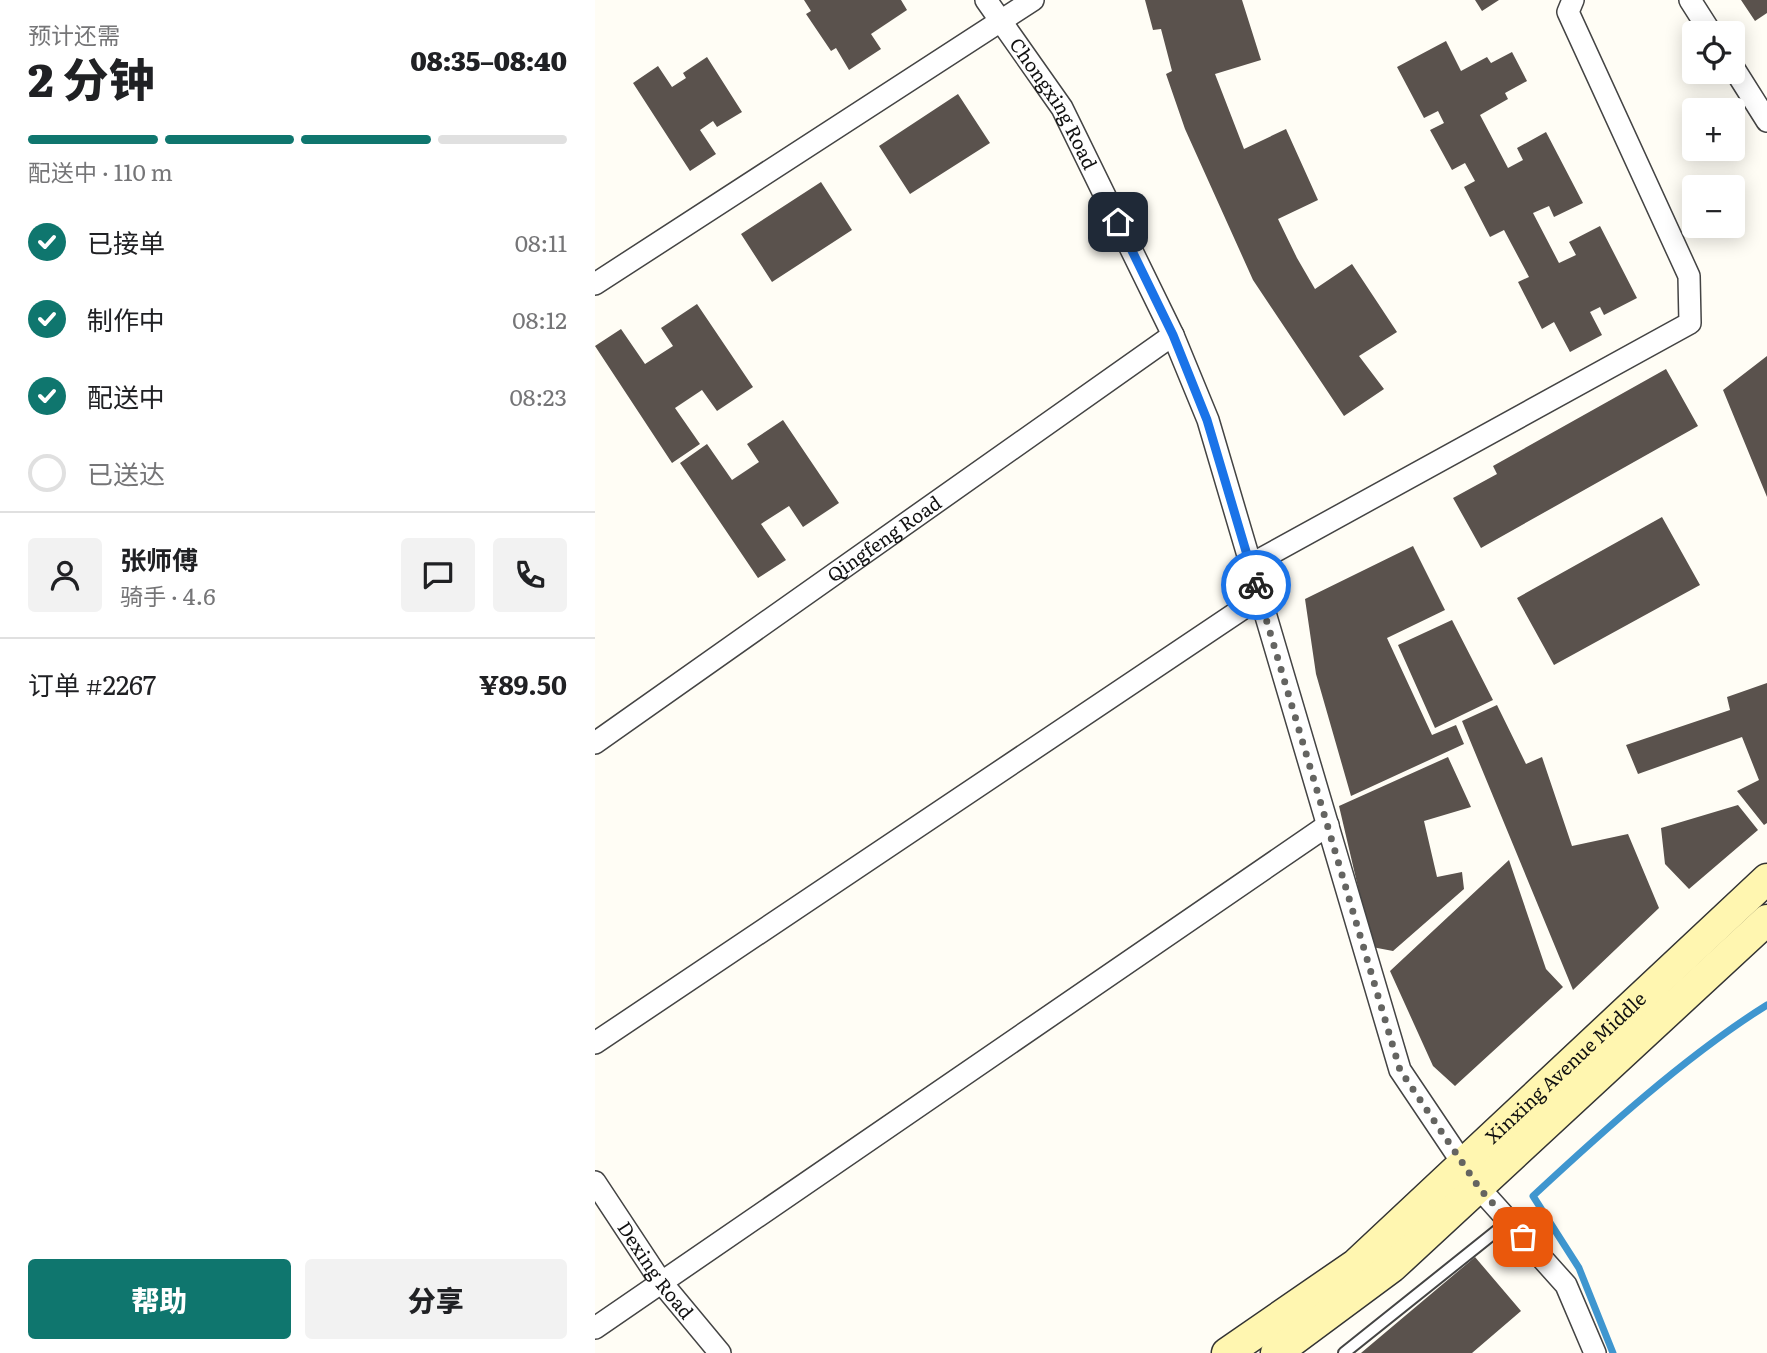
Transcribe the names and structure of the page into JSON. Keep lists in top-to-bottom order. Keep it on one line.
{"streets":{"main road":["Xinxing Avenue Middle"],"street":["Chongxing Road","Qingfeng Road","Dexing Road"]},"crossings":[["Chongxing Road","Qingfeng Road"],["Chongxing Road","Xinxing Avenue Middle"]],"page":{"heading":["2 分钟","预计还需","08:35–08:40"],"panel":["张师傅","骑手 · 4.6","订单 #2267","¥89.50"],"map_buttons":["+","−"],"bar":"配送中 · 110 m","list":[["已接单","08:11"],["制作中","08:12"],["配送中","08:23"],"已送达"],"buttons":["帮助","分享"]}}
